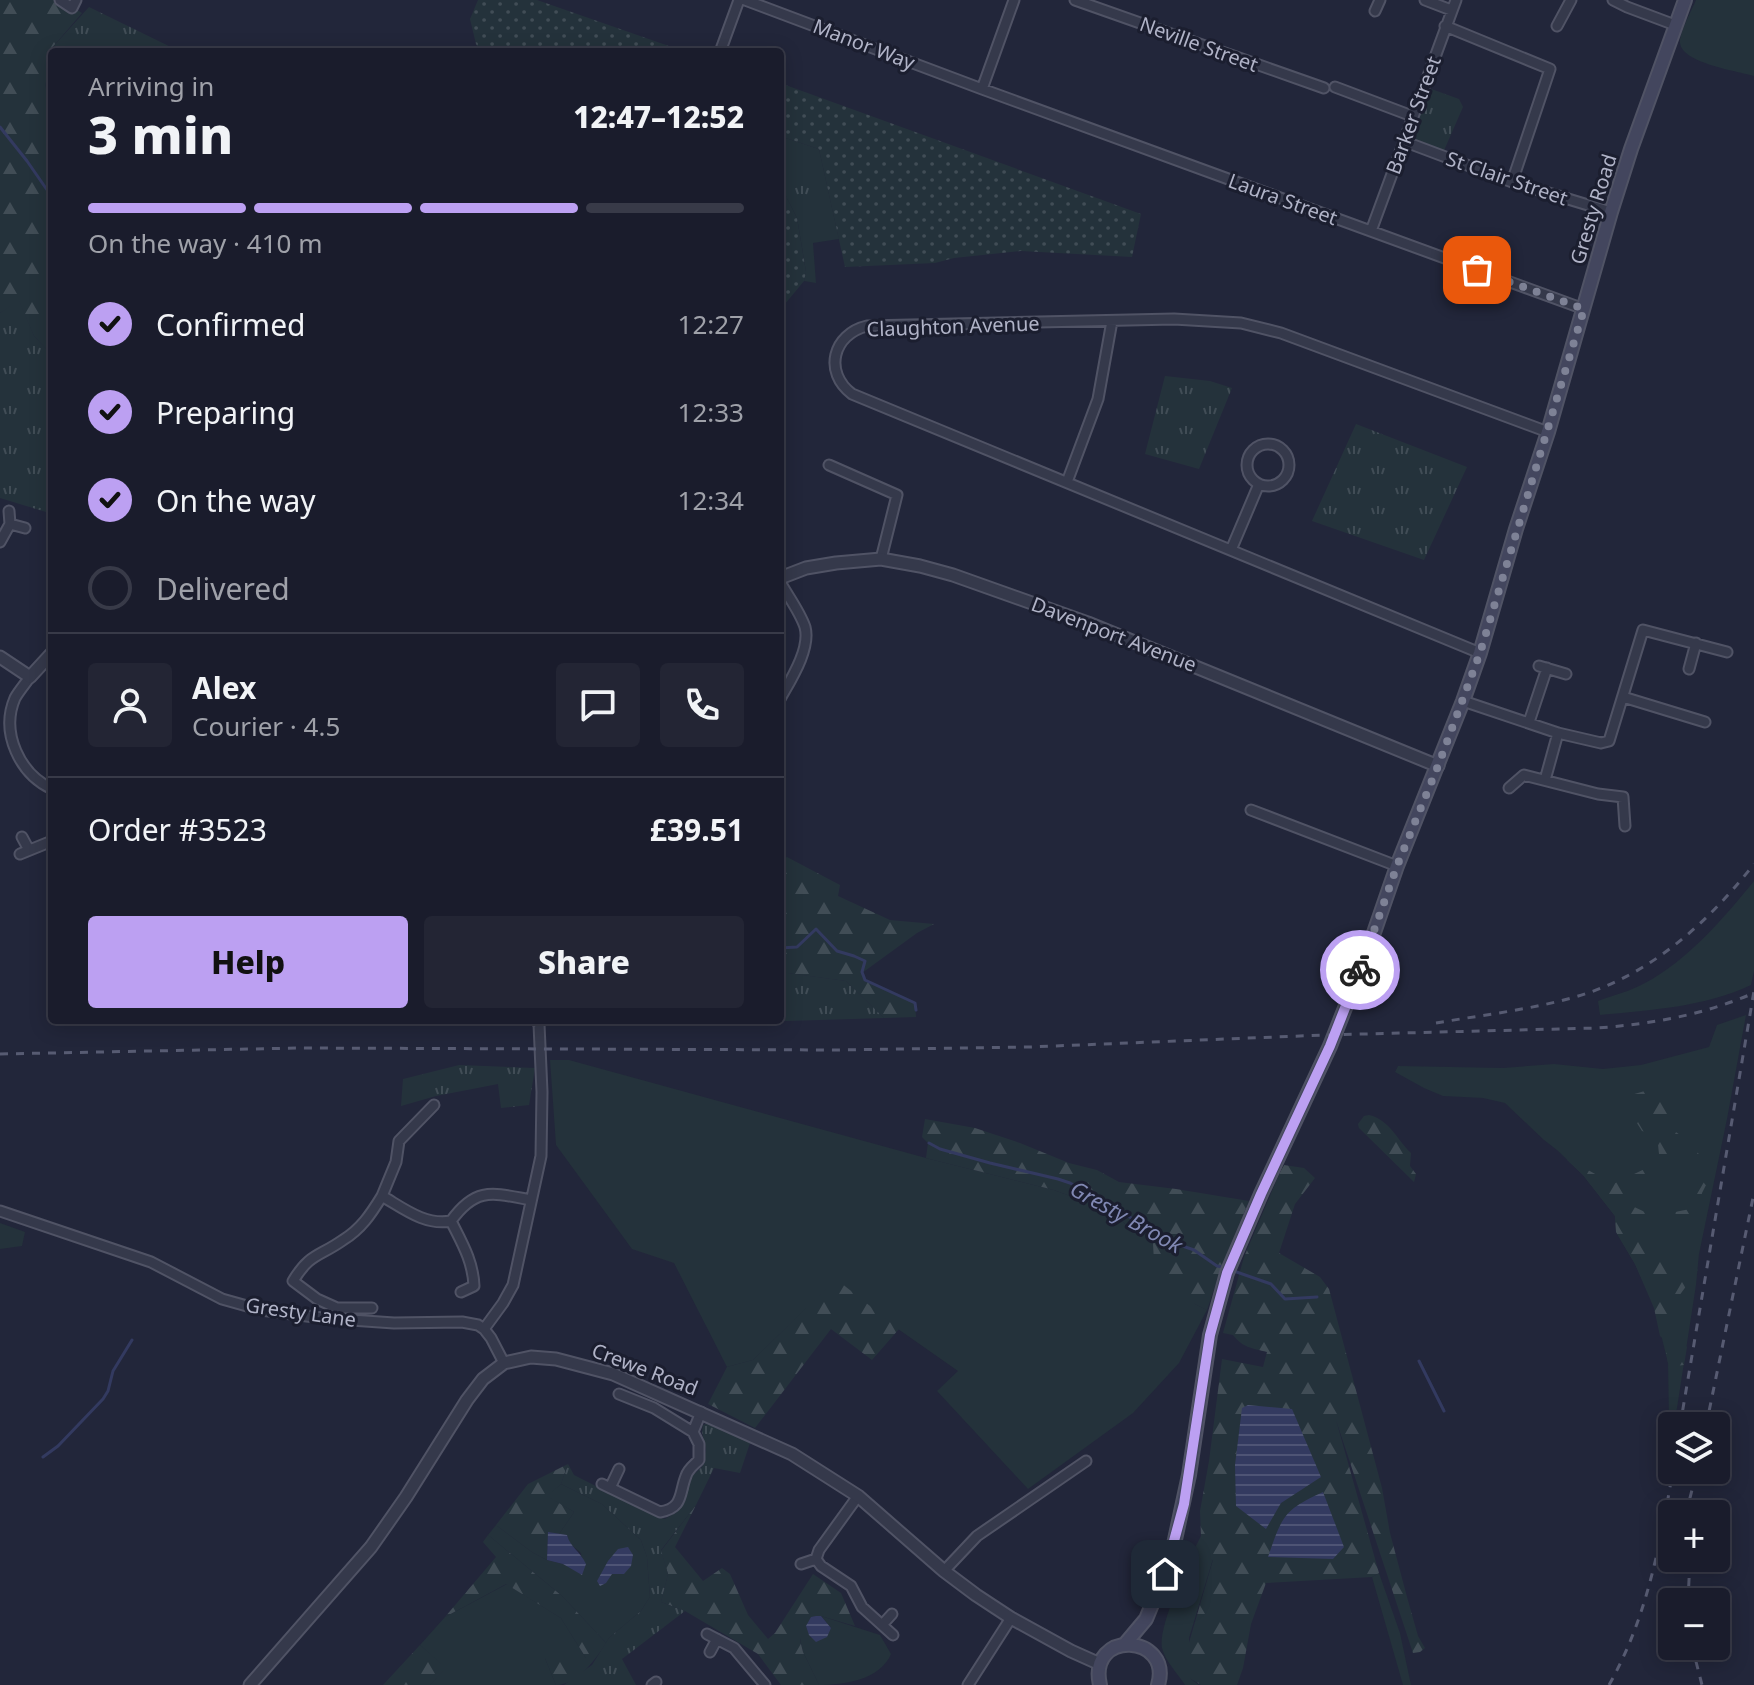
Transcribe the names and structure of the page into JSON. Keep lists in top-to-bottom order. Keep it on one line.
{"streets":{"main road":["Gresty Road"],"street":["Manor Way","Neville Street","Barker Street","St Clair Street","Laura Street","Claughton Avenue","Davenport Avenue","Gresty Lane","Crewe Road"]},"crossings":[["Manor Way","Laura Street"],["Neville Street","Barker Street"],["Barker Street","St Clair Street"],["Barker Street","Laura Street"],["St Clair Street","Gresty Road"],["Laura Street","Gresty Road"],["Gresty Road","Claughton Avenue"],["Gresty Road","Davenport Avenue"]],"water":["Gresty Brook"],"page":{"heading":["3 min","Arriving in","12:47–12:52"],"panel":["Alex","Courier · 4.5","Order #3523","£39.51"],"bar":"On the way · 410 m","list":[["Confirmed","12:27"],["Preparing","12:33"],["On the way","12:34"],"Delivered"],"buttons":["Help","Share"],"map_buttons":["+","−"]}}
